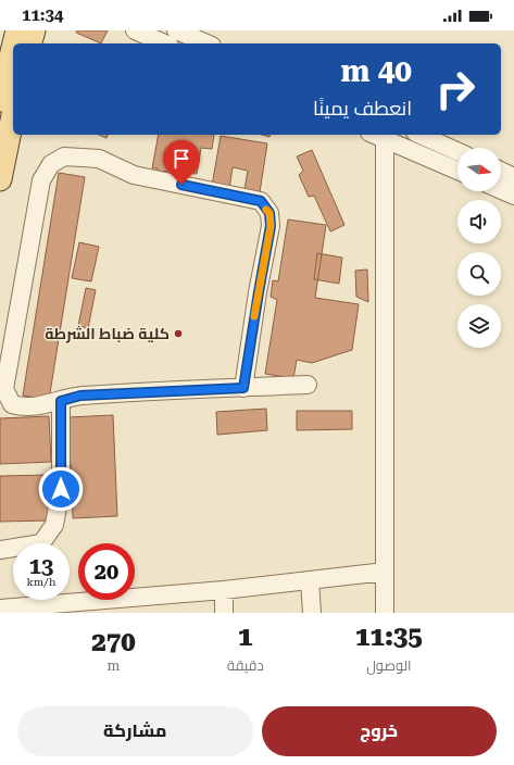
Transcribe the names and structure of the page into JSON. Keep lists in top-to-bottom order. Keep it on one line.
{"places":["كلية ضباط الشرطة"],"north":"right","page":{"status":"11:34","turn":["40 m","انعطف يمينًا"],"speed":"13 km/h","limit":"20","eta":["11:35","الوصول","1","دقيقة","270","m"],"buttons":["خروج","مشاركة"]}}
